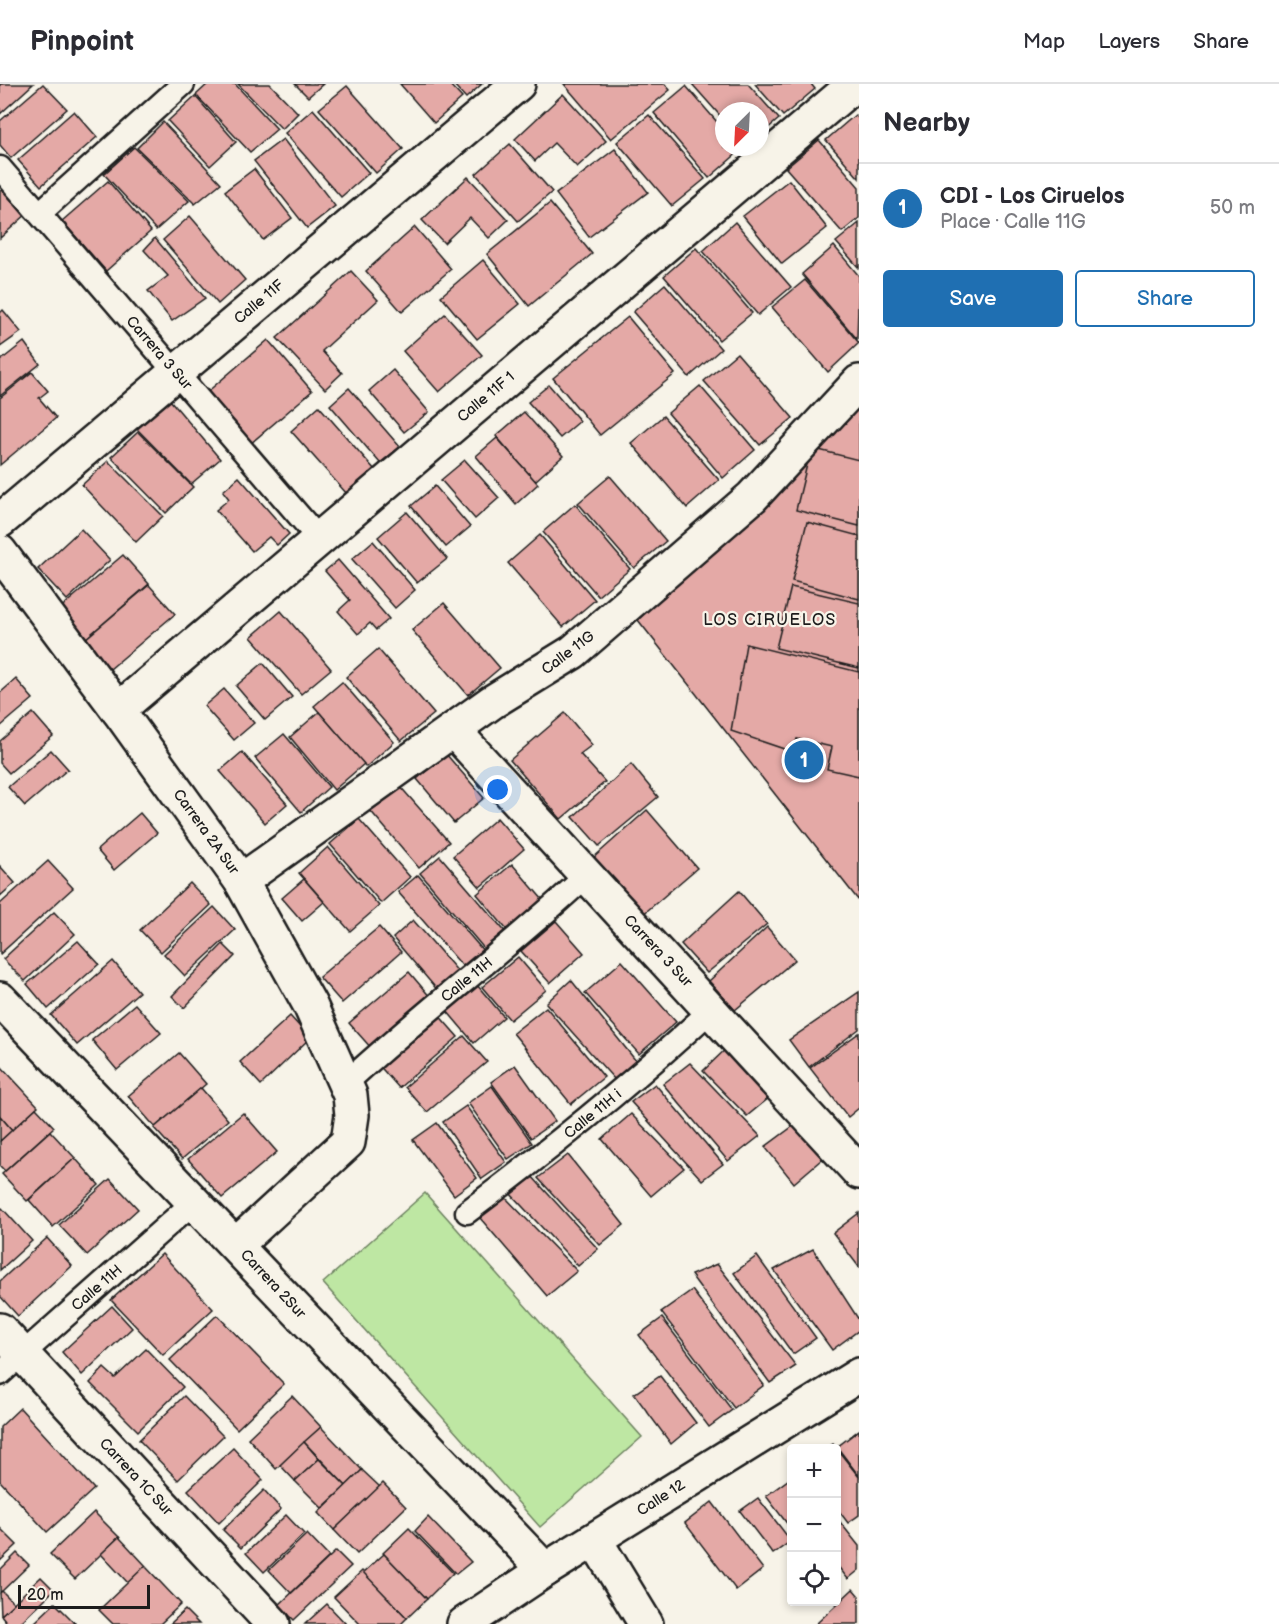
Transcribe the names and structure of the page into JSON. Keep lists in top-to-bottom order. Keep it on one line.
{"streets":{"street":["Calle 11F","Carrera 3 Sur","Calle 11F 1","Calle 11G","Carrera 2A Sur","Carrera 2Sur","Carrera 1C Sur","Calle 12"],"lane":["Calle 11H","Calle 11H i"]},"crossings":[["Calle 11F","Carrera 3 Sur"],["Carrera 3 Sur","Calle 11F 1"],["Carrera 3 Sur","Calle 11G"],["Carrera 3 Sur","Calle 11H"],["Carrera 3 Sur","Calle 11H i"],["Calle 11F 1","Carrera 2A Sur"],["Calle 11G","Carrera 2A Sur"],["Carrera 2A Sur","Calle 11H"],["Carrera 2A Sur","Carrera 2Sur"],["Calle 11H","Carrera 2Sur"],["Calle 11H","Carrera 1C Sur"],["Carrera 2Sur","Calle 12"]],"districts":["LOS CIRUELOS"],"scale_bar":"20 m","north":"bottom left","page":{"header":"Pinpoint","nav":["Map","Layers","Share"],"heading":"Nearby","list":[{"mark":"1","name":"CDI - Los Ciruelos","note":"Place · Calle 11G","value":"50 m"}],"buttons":["Save","Share"],"pins":"1","map_buttons":["+","−"],"scale":"20 m"}}
